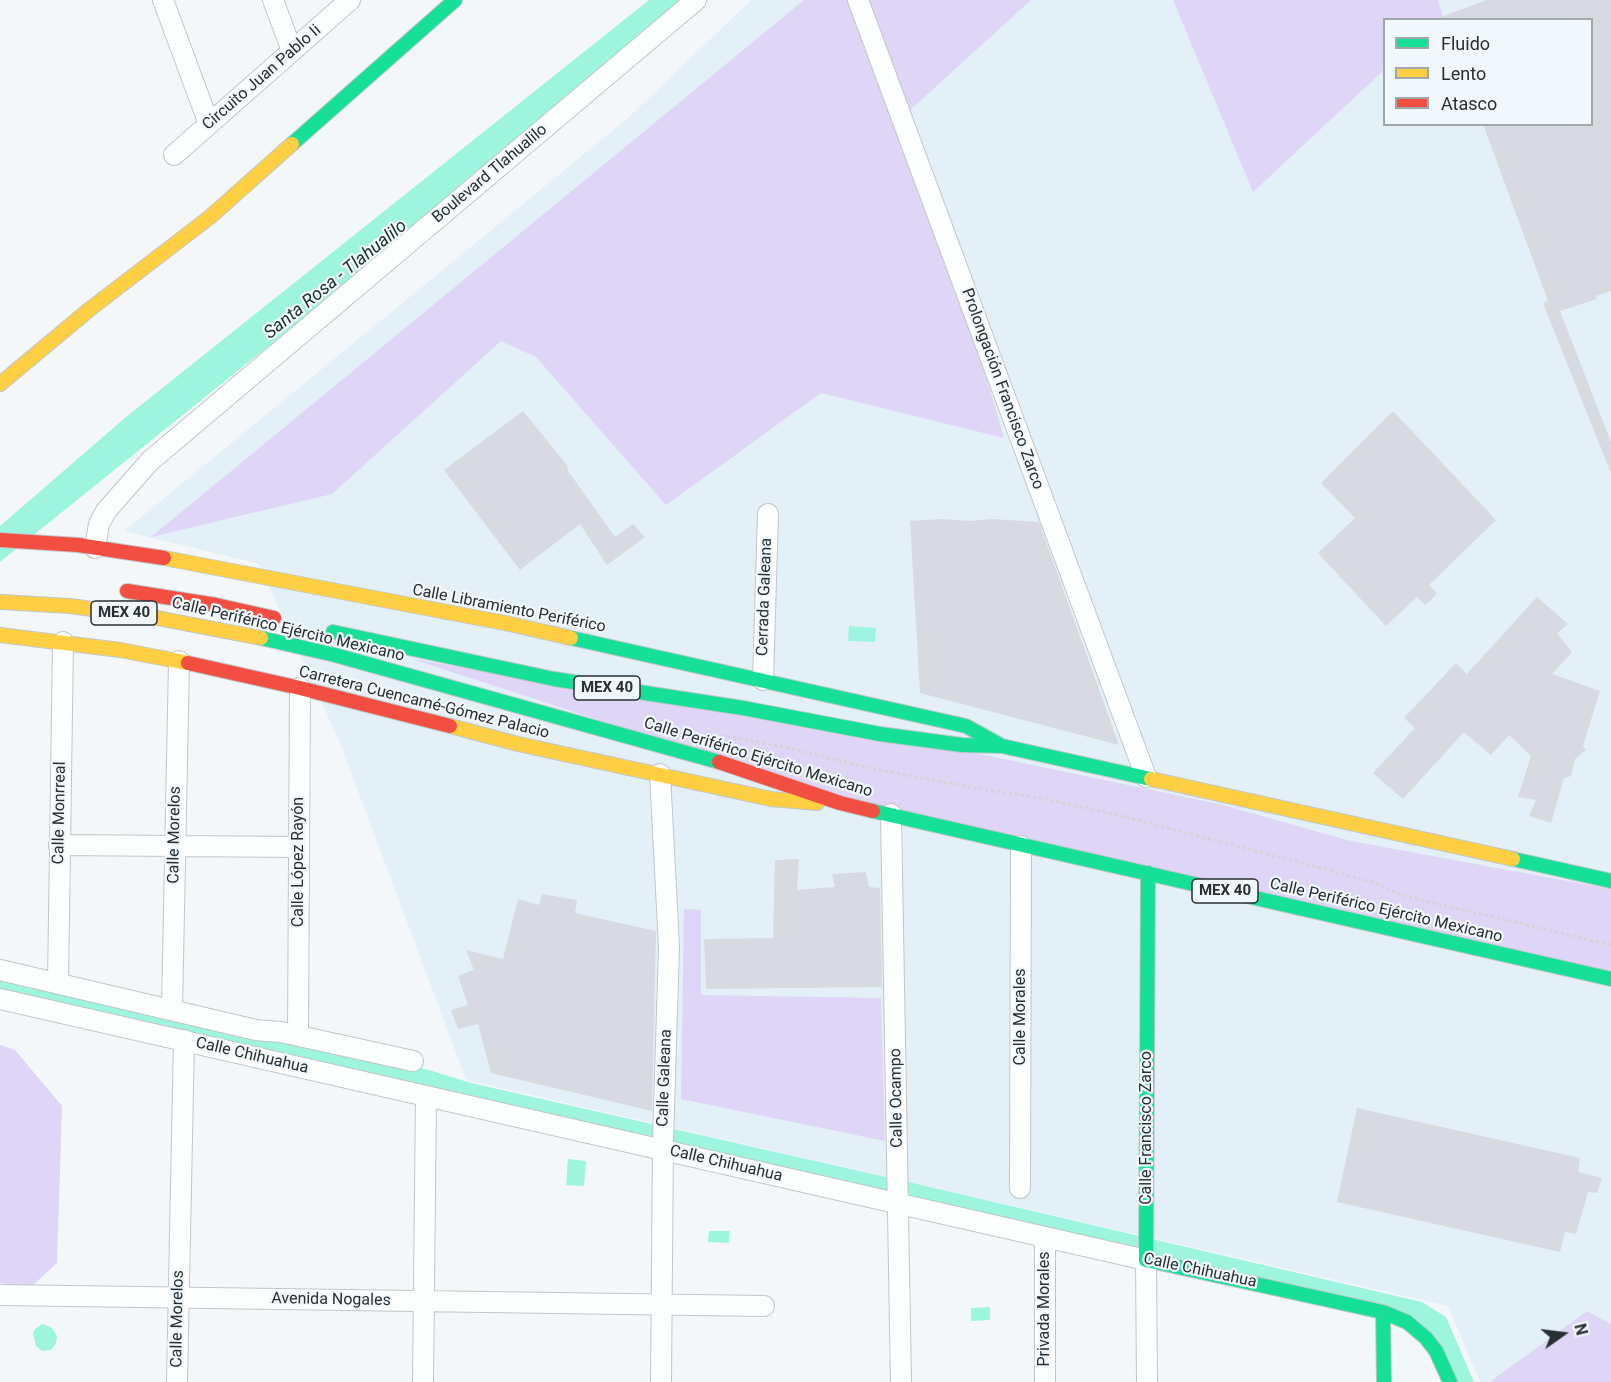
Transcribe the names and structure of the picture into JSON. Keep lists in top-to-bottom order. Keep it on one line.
{"streets":{"main road":["Calle Libramiento Periférico","MEX 40","Calle Periférico Ejército Mexicano","Carretera Cuencamé-Gómez Palacio","Calle Chihuahua","Calle Francisco Zarco"],"street":["Circuito Juan Pablo Ii","Boulevard Tlahualilo","Prolongación Francisco Zarco","Cerrada Galeana","Calle Monrreal","Calle Morelos","Calle López Rayón","Calle Morales","Calle Galeana","Calle Ocampo","Avenida Nogales","Privada Morales"]},"crossings":[["Boulevard Tlahualilo","Calle Libramiento Periférico"],["Prolongación Francisco Zarco","Calle Periférico Ejército Mexicano"],["Cerrada Galeana","Calle Libramiento Periférico"],["Calle Libramiento Periférico","Calle Periférico Ejército Mexicano"],["Calle Periférico Ejército Mexicano","Carretera Cuencamé-Gómez Palacio"],["Calle Periférico Ejército Mexicano","Calle Morales"],["Calle Periférico Ejército Mexicano","Calle Ocampo"],["Calle Periférico Ejército Mexicano","Calle Francisco Zarco"],["Carretera Cuencamé-Gómez Palacio","Calle Monrreal"],["Carretera Cuencamé-Gómez Palacio","Calle Morelos"],["Carretera Cuencamé-Gómez Palacio","Calle López Rayón"],["Carretera Cuencamé-Gómez Palacio","Calle Galeana"],["Calle Morelos","Calle Chihuahua"],["Calle Morelos","Avenida Nogales"],["Calle Chihuahua","Calle Galeana"],["Calle Chihuahua","Calle Ocampo"],["Calle Chihuahua","Calle Francisco Zarco"],["Calle Chihuahua","Privada Morales"],["Calle Galeana","Avenida Nogales"]],"water":["Santa Rosa - Tlahualilo"],"legend":["Fluido","Lento","Atasco"],"north":"right"}
